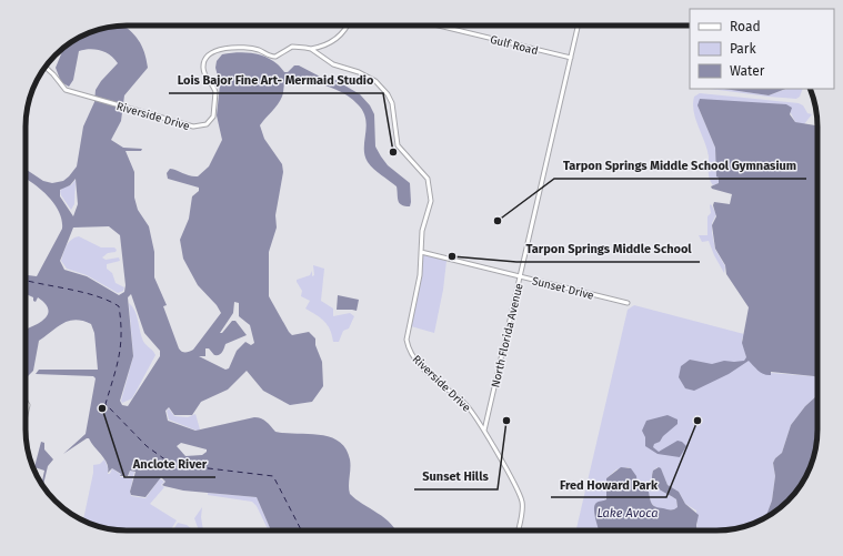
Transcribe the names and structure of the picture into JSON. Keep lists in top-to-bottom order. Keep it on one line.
{"streets":{"street":["Gulf Road","Riverside Drive","Sunset Drive","North Florida Avenue"]},"crossings":[["Gulf Road","North Florida Avenue"],["Riverside Drive","Sunset Drive"],["Riverside Drive","North Florida Avenue"],["Sunset Drive","North Florida Avenue"]],"water":["Lake Avoca"],"places":["Lois Bajor Fine Art- Mermaid Studio","Tarpon Springs Middle School Gymnasium","Tarpon Springs Middle School","Anclote River","Sunset Hills","Fred Howard Park"],"legend":["Road","Park","Water"]}
